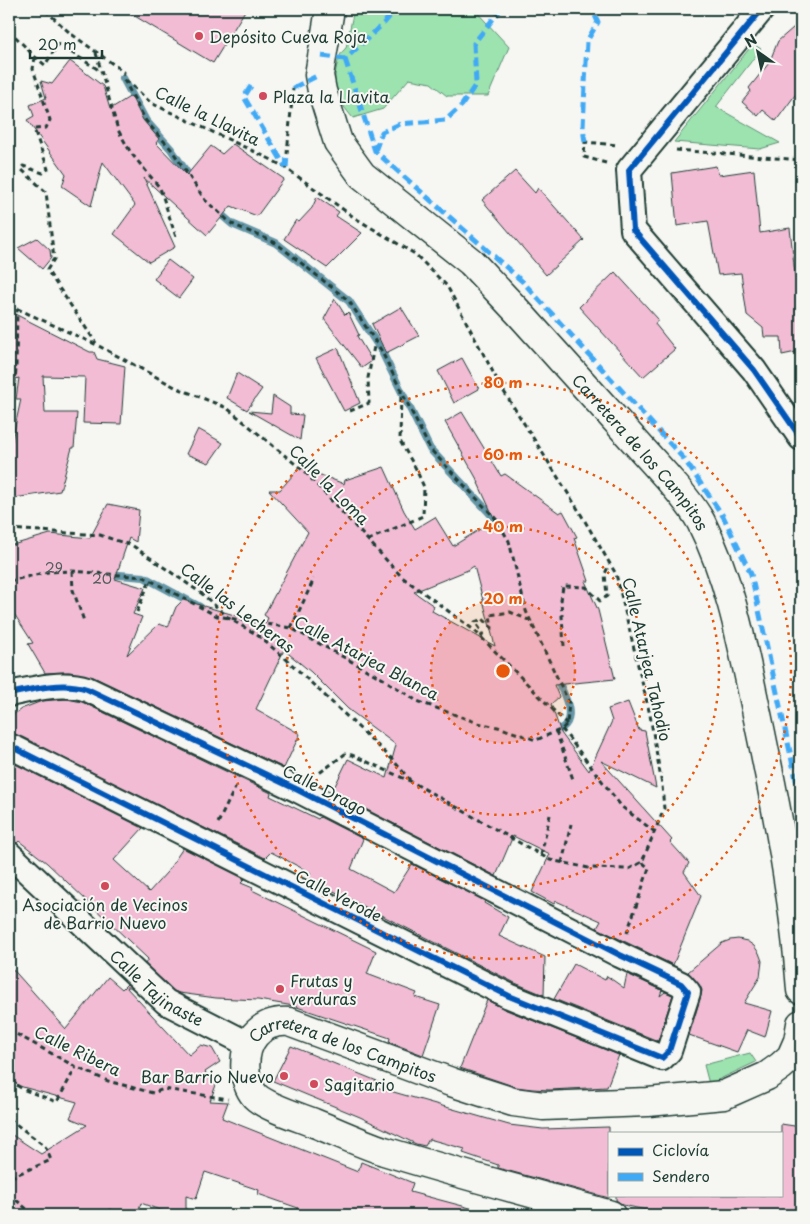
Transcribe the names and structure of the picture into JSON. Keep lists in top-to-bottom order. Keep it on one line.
{"streets":{"main road":["Carretera de los Campitos"],"street":["Calle Drago","Calle Verode","Calle Tajinaste"],"path":["Calle la Llavita","Calle la Loma","Calle las Lecheras","Calle Atarjea Blanca","Calle Atarjea Tahodio","Calle Ribera"]},"crossings":[["Calle la Llavita","Calle Atarjea Tahodio"],["Carretera de los Campitos","Calle Tajinaste"],["Carretera de los Campitos","Calle Ribera"],["Calle la Loma","Calle Atarjea Blanca"],["Calle las Lecheras","Calle Atarjea Blanca"],["Calle Drago","Calle Verode"]],"places":["Depósito Cueva Roja","Plaza la Llavita","Asociación de Vecinos de Barrio Nuevo","Frutas y verduras","Bar Barrio Nuevo","Sagitario"],"house_numbers":["29","20"],"legend":["Ciclovía","Sendero"],"scale_bar":"20 m","north":"top left","rings":["80 m","60 m","40 m","20 m"]}
